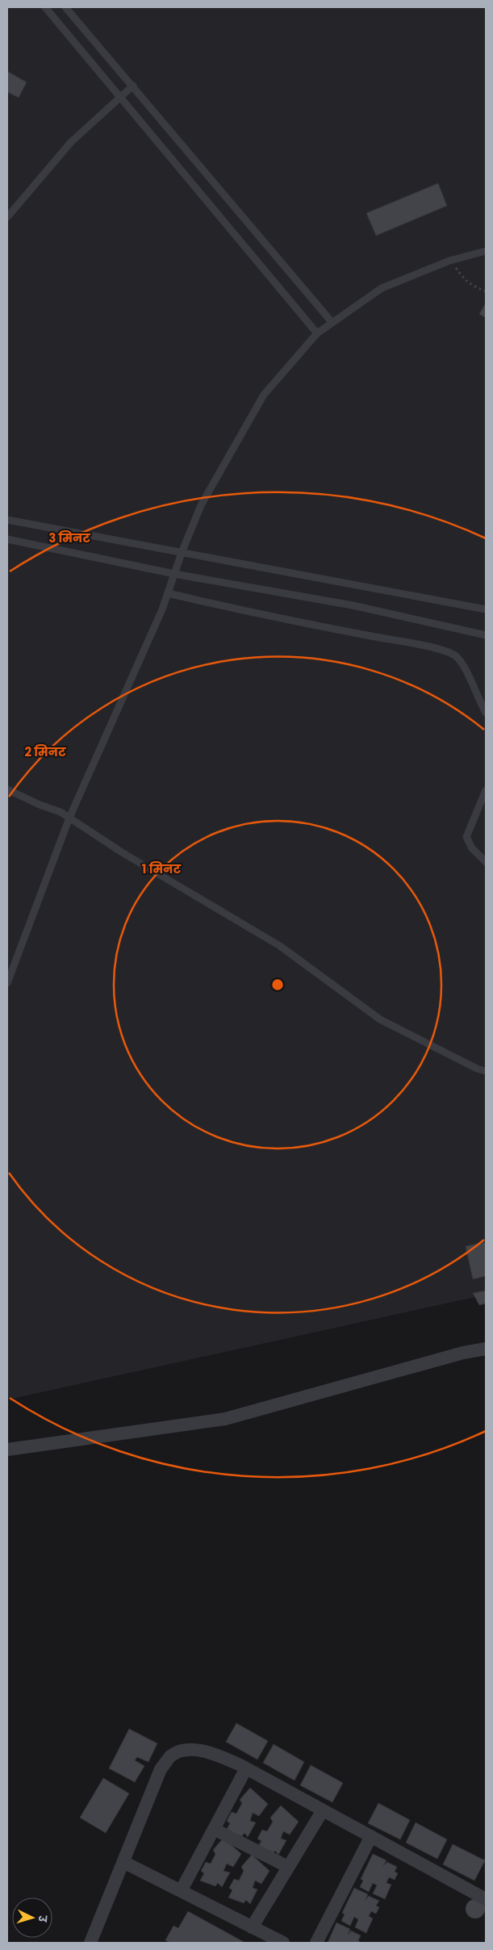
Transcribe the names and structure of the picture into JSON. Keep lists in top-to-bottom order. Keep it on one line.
{"north":"right","rings":["3 मिनट","2 मिनट","1 मिनट"]}
